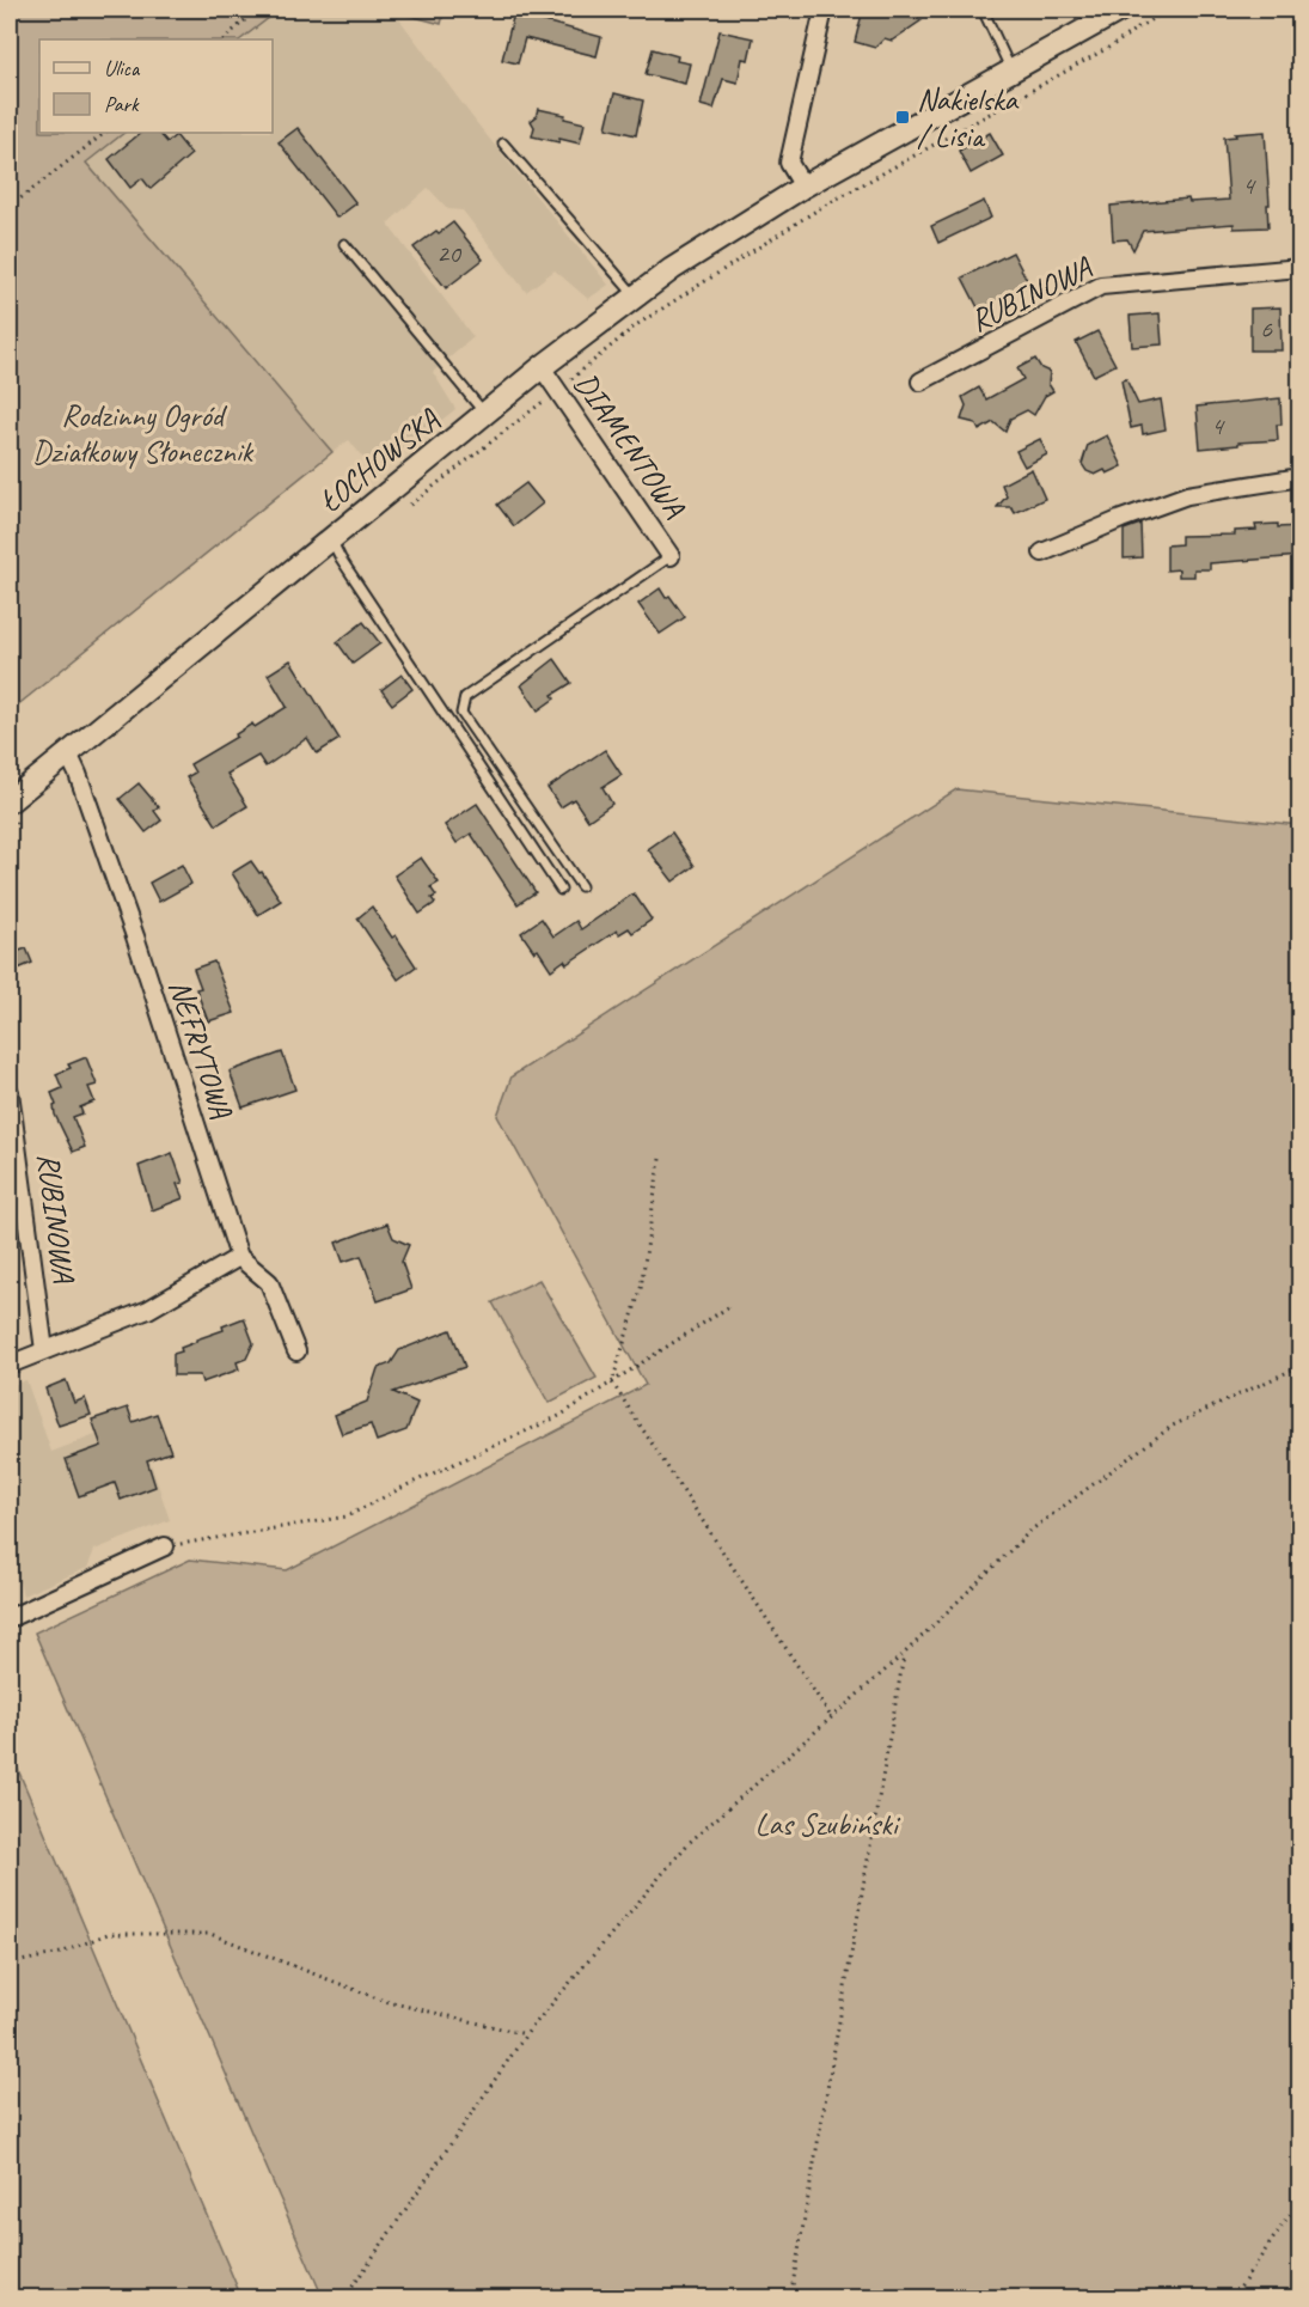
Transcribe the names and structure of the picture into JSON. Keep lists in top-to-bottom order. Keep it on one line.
{"streets":{"main road":["ŁOCHOWSKA"],"street":["RUBINOWA","DIAMENTOWA","NEFRYTOWA"]},"crossings":[["DIAMENTOWA","ŁOCHOWSKA"],["ŁOCHOWSKA","NEFRYTOWA"]],"parks":["Rodzinny Ogród Działkowy Słonecznik","Las Szubiński"],"places":{"transit":["Nakielska / Lisia"]},"house_numbers":["4","20","6","4"],"legend":["Ulica","Park"]}
